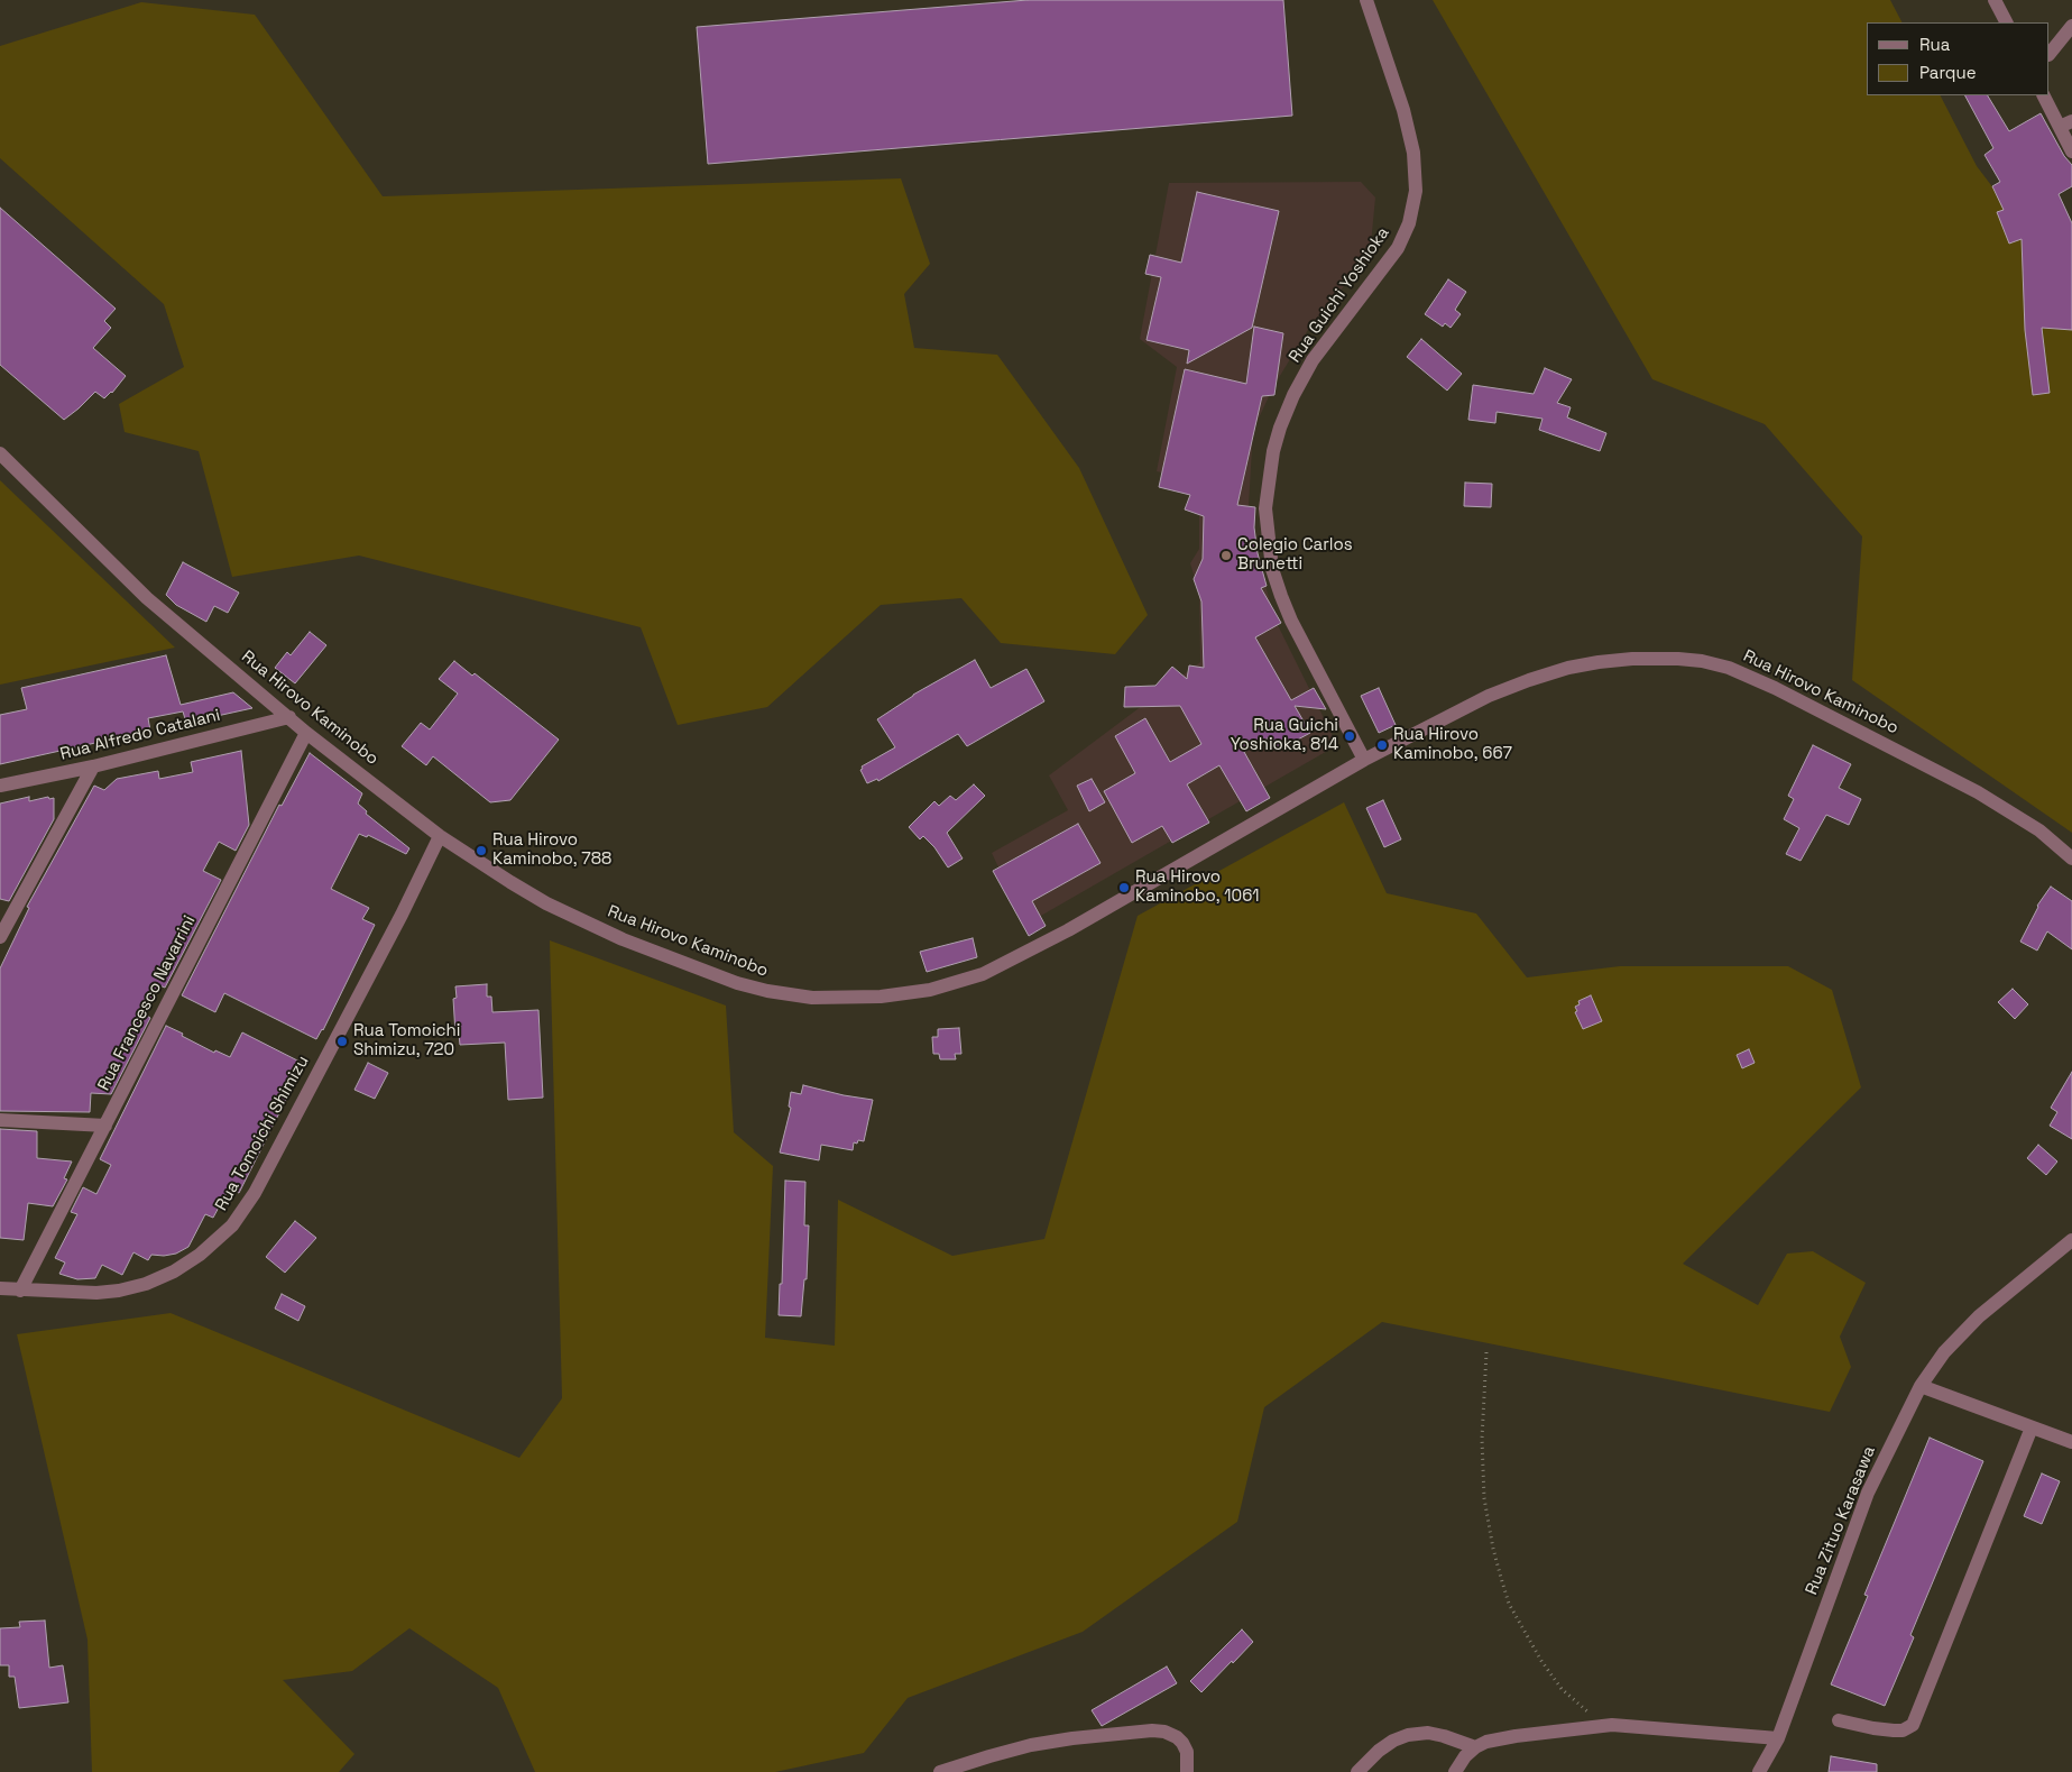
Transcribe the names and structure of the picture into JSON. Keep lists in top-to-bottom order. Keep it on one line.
{"streets":{"street":["Rua Guichi Yoshioka","Rua Hirovo Kaminobo","Rua Alfredo Catalani","Rua Francesco Navarrini","Rua Tomoichi Shimizu","Rua Zituo Karasawa"]},"crossings":[["Rua Guichi Yoshioka","Rua Hirovo Kaminobo"],["Rua Hirovo Kaminobo","Rua Alfredo Catalani"],["Rua Hirovo Kaminobo","Rua Francesco Navarrini"],["Rua Hirovo Kaminobo","Rua Tomoichi Shimizu"],["Rua Francesco Navarrini","Rua Tomoichi Shimizu"]],"places":["Colegio Carlos Brunetti","Rua Guichi Yoshioka, 814","Rua Hirovo Kaminobo, 667","Rua Hirovo Kaminobo, 788","Rua Hirovo Kaminobo, 1061","Rua Tomoichi Shimizu, 720"],"legend":["Rua","Parque"]}
